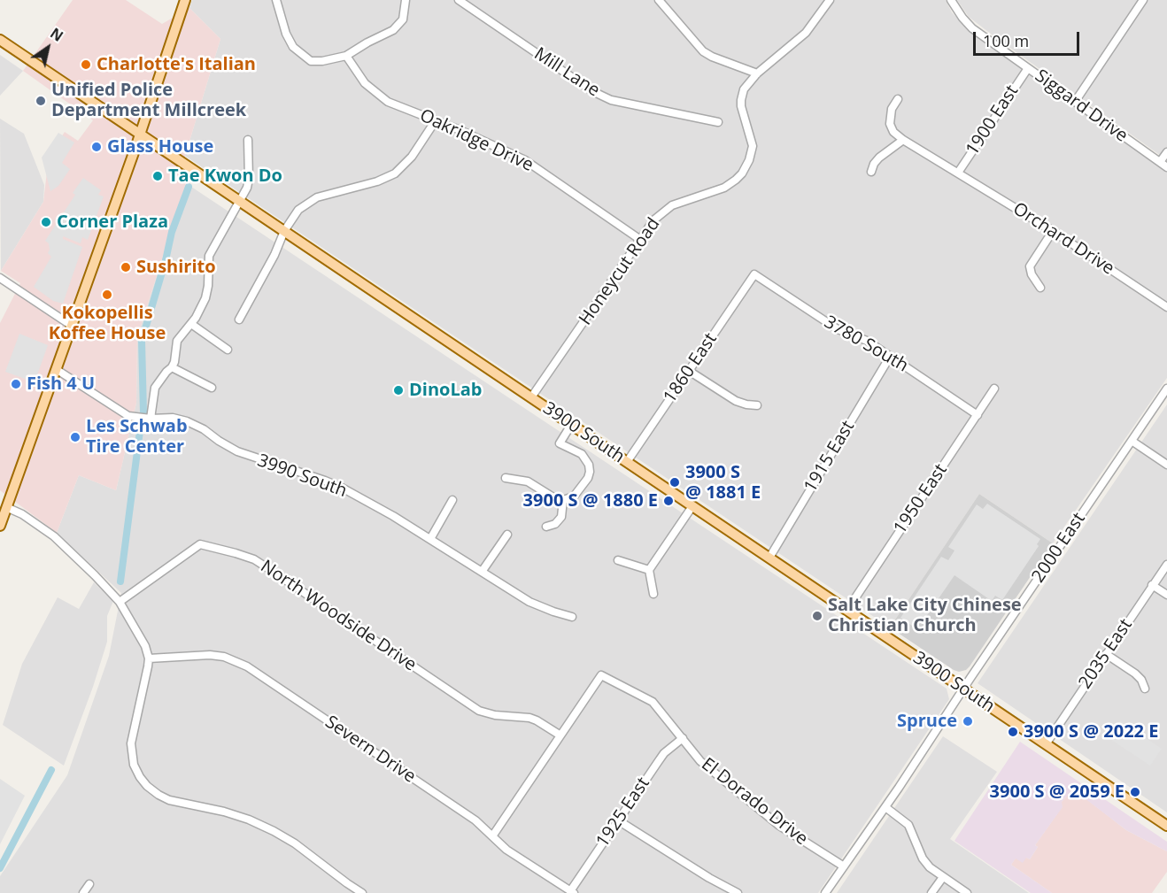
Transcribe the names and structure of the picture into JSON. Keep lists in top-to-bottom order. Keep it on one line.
{"streets":{"main road":["3900 South"],"street":["Mill Lane","Siggard Drive","1900 East","Oakridge Drive","Orchard Drive","Honeycut Road","3780 South","1860 East","1915 East","3990 South","1950 East","2000 East","North Woodside Drive","2035 East","Severn Drive","El Dorado Drive","1925 East"]},"crossings":[["Siggard Drive","1900 East"],["1900 East","Orchard Drive"],["Oakridge Drive","Honeycut Road"],["Honeycut Road","3900 South"],["3780 South","1860 East"],["3780 South","1915 East"],["3780 South","1950 East"],["1860 East","3900 South"],["3900 South","1915 East"],["3900 South","1950 East"],["3900 South","2000 East"],["3900 South","2035 East"],["2000 East","El Dorado Drive"],["North Woodside Drive","El Dorado Drive"],["Severn Drive","El Dorado Drive"],["Severn Drive","1925 East"],["El Dorado Drive","1925 East"]],"places":["Charlotte's Italian","Unified Police Department Millcreek","Glass House","Tae Kwon Do","Corner Plaza","Sushirito","Kokopellis Koffee House","Fish 4 U","DinoLab","Les Schwab Tire Center","3900 S @ 1881 E","3900 S @ 1880 E","Salt Lake City Chinese Christian Church","Spruce","3900 S @ 2022 E","3900 S @ 2059 E"],"scale_bar":"100 m","north":"top right"}
